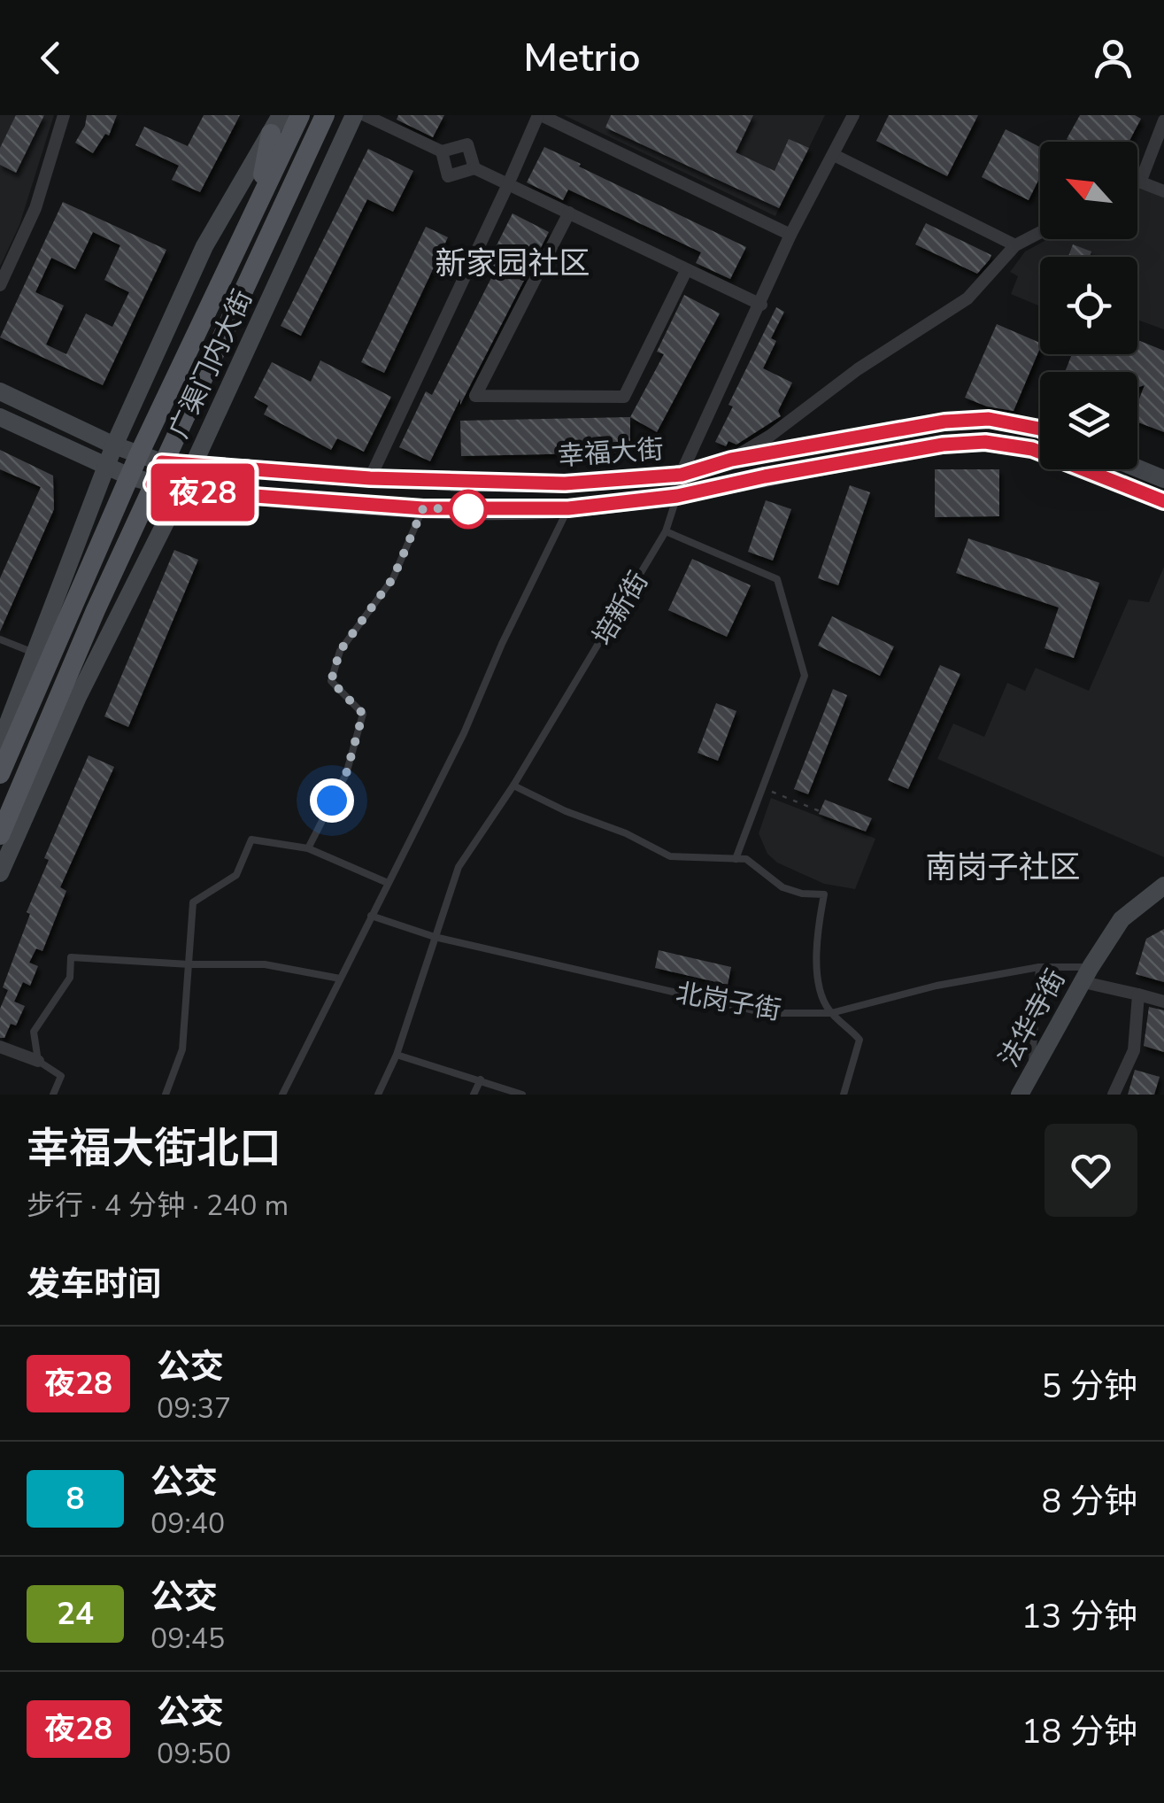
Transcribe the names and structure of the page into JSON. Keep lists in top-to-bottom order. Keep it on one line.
{"streets":{"main road":["广渠门内大街","幸福大街","法华寺街"],"street":["培新街"],"lane":["北岗子街"]},"crossings":[["广渠门内大街","幸福大街"],["幸福大街","培新街"],["培新街","北岗子街"],["北岗子街","法华寺街"]],"districts":["新家园社区","南岗子社区"],"lines":["bus line 夜28"],"north":"top left","page":{"header":"Metrio","on_map":"夜28","heading":[["幸福大街北口","步行 · 4 分钟 · 240 m"],"发车时间"],"list":[{"mark":"夜28","name":"公交","note":"09:37","value":"5 分钟"},{"mark":"8","name":"公交","note":"09:40","value":"8 分钟"},{"mark":"24","name":"公交","note":"09:45","value":"13 分钟"},{"mark":"夜28","name":"公交","note":"09:50","value":"18 分钟"}]}}
